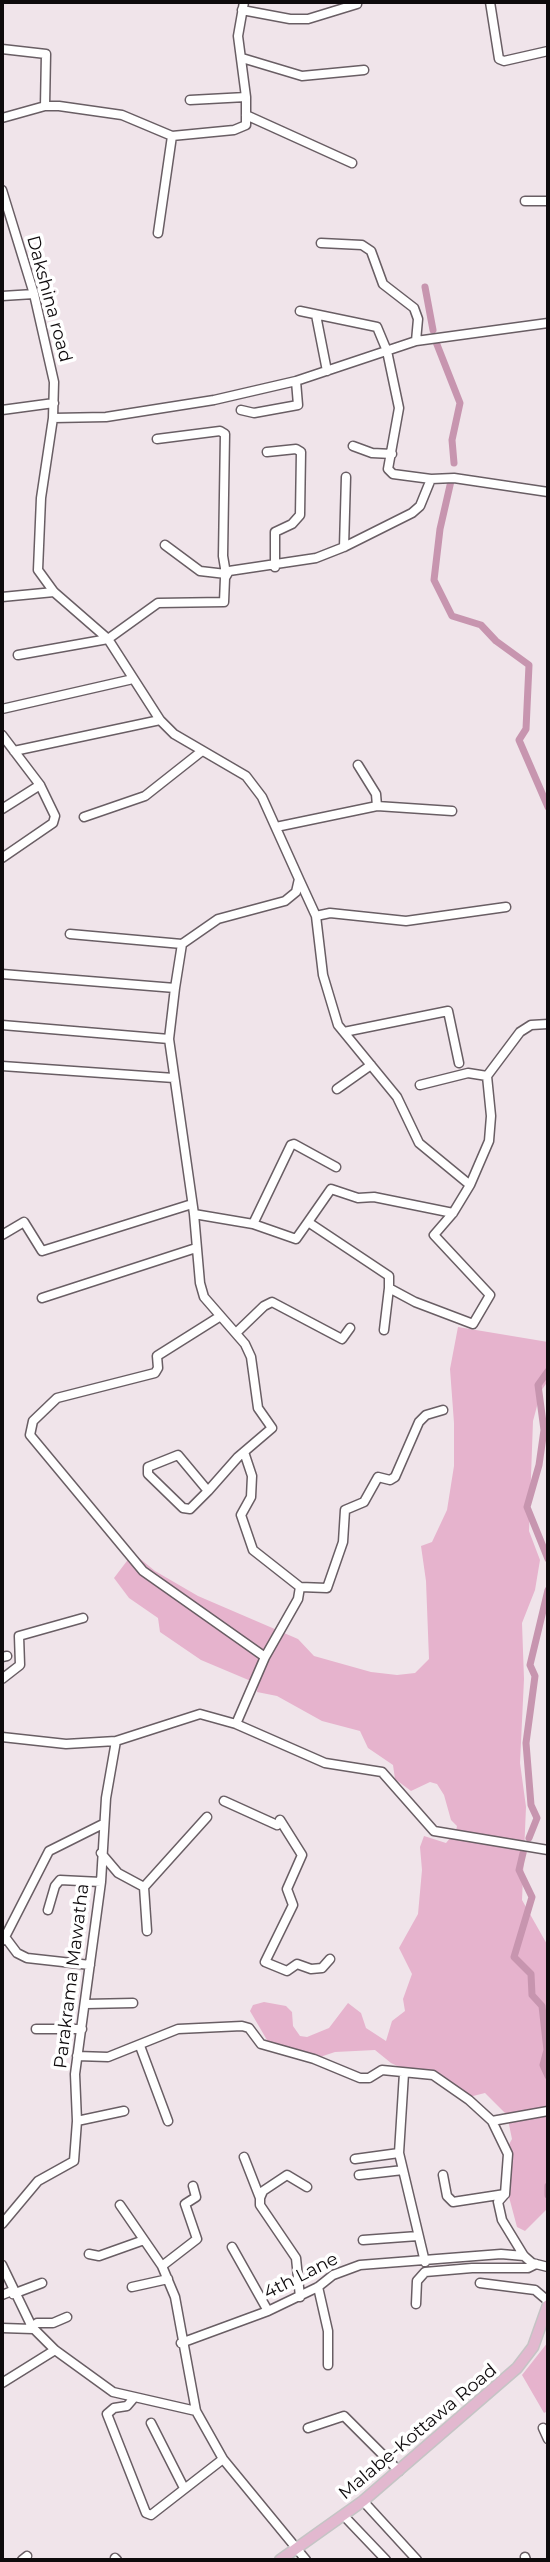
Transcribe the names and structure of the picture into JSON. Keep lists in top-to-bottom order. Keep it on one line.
{"streets":{"main road":["Malabe-Kottawa Road"],"street":["Dakshina road","Parakrama Mawatha","4th Lane"]}}
